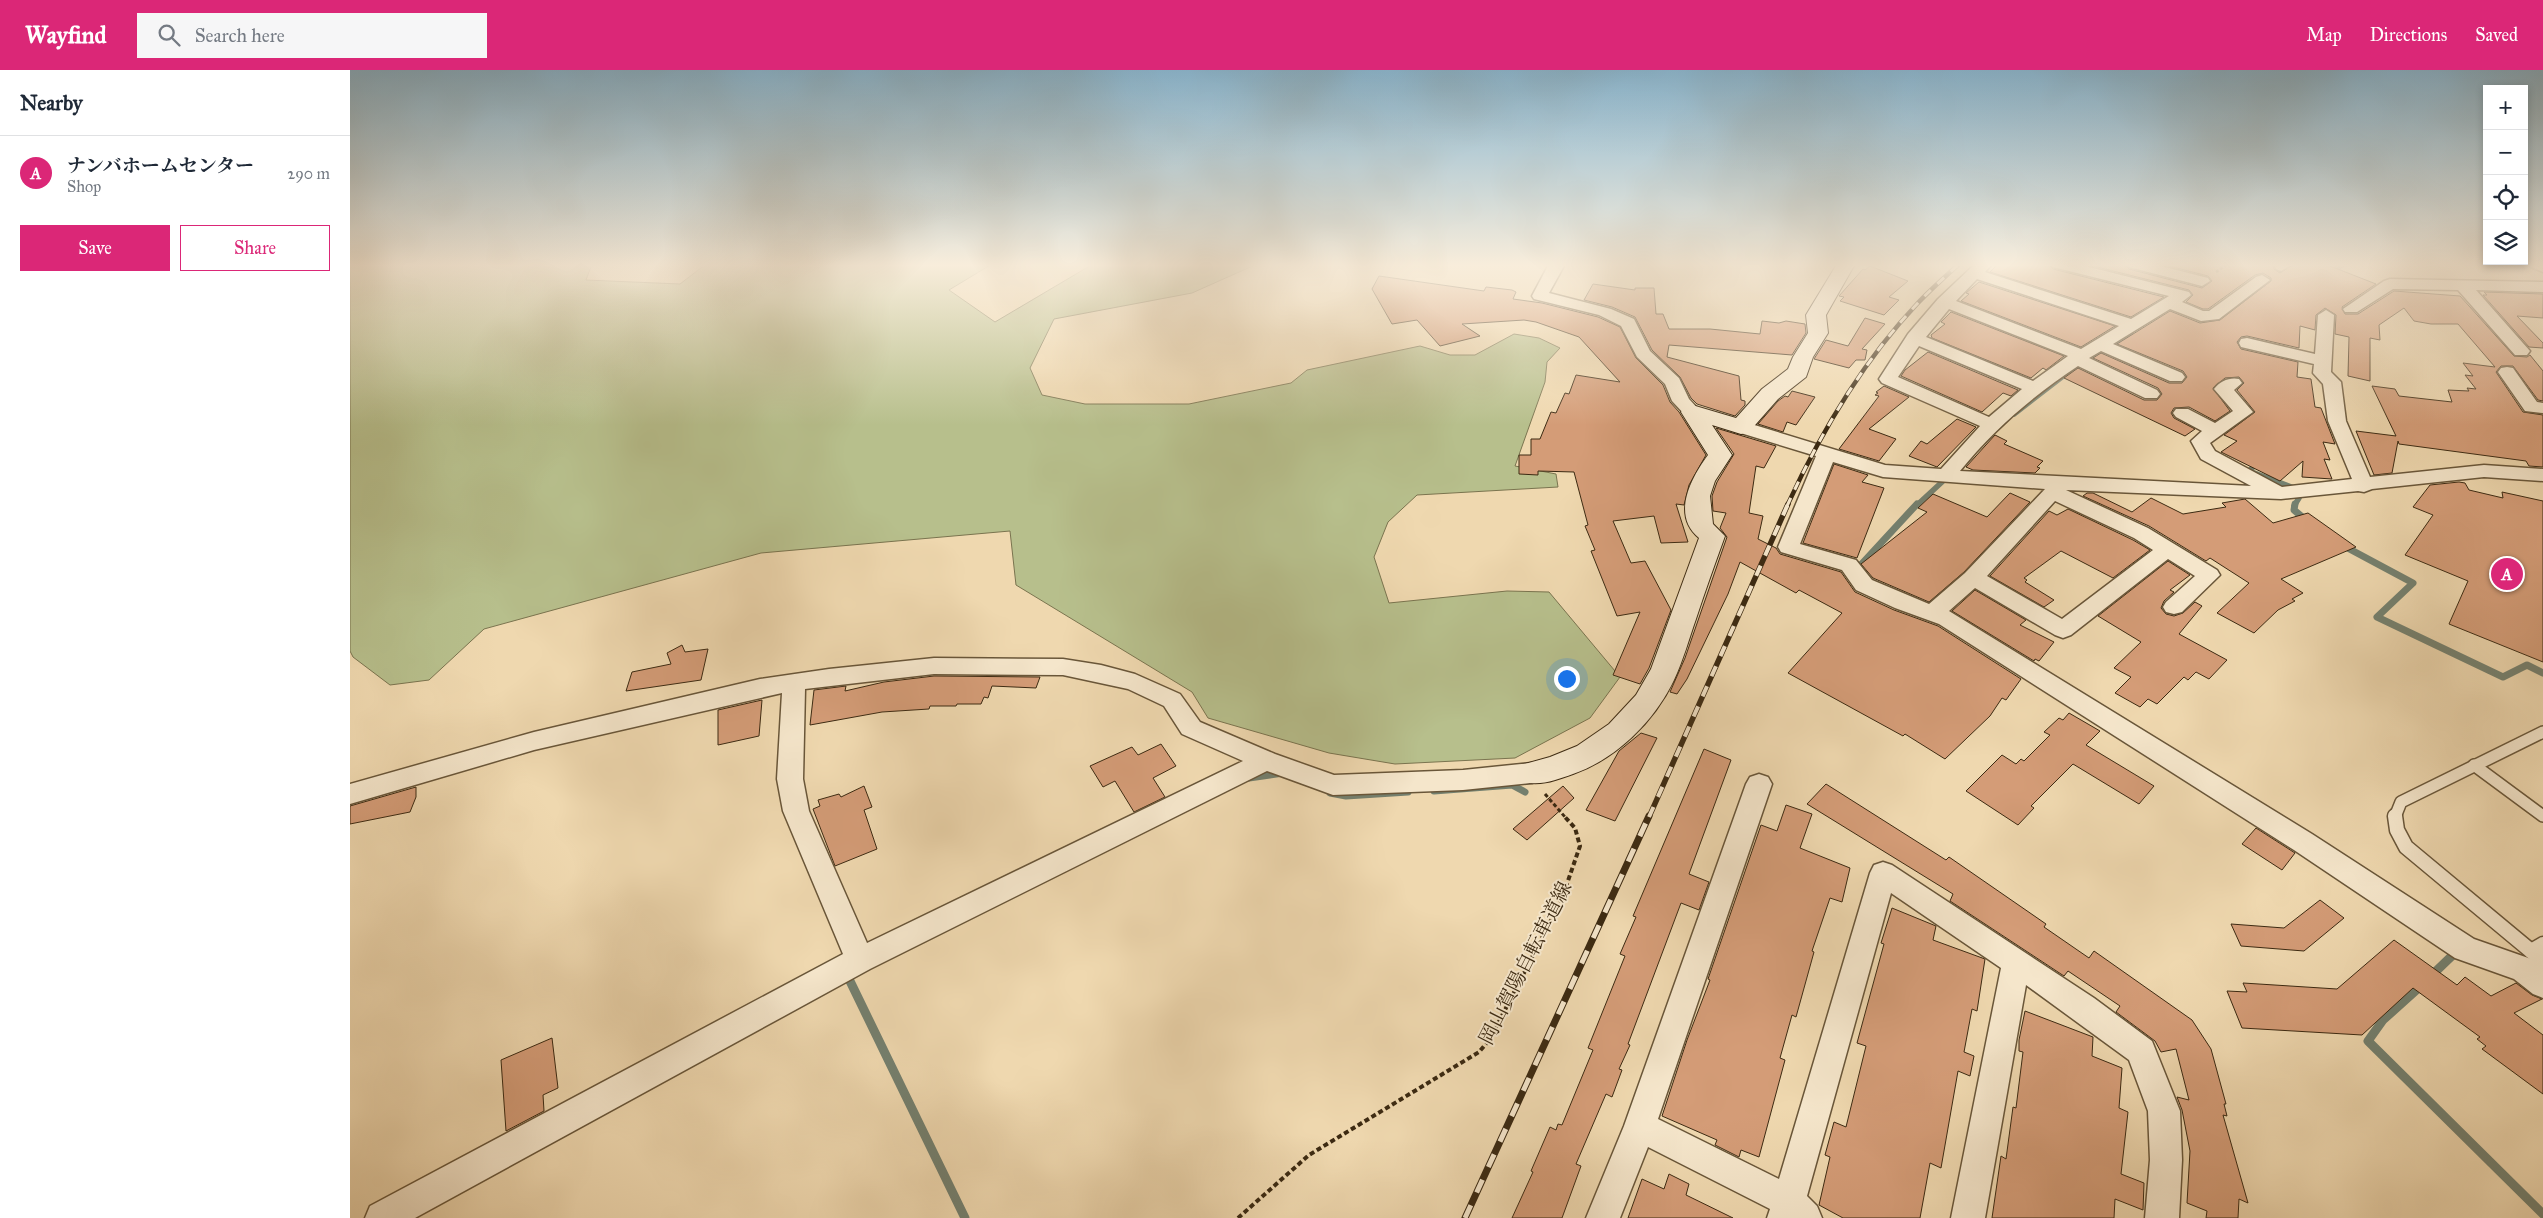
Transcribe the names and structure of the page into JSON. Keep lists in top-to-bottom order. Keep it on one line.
{"streets":{"path":["岡山賀陽自転車道線"]},"page":{"header":"Wayfind","search":"Search here","nav":["Map","Directions","Saved"],"heading":"Nearby","map_buttons":["+","−"],"list":[{"mark":"A","name":"ナンバホームセンター","note":"Shop","value":"290 m"}],"buttons":["Save","Share"],"pins":"A"}}
